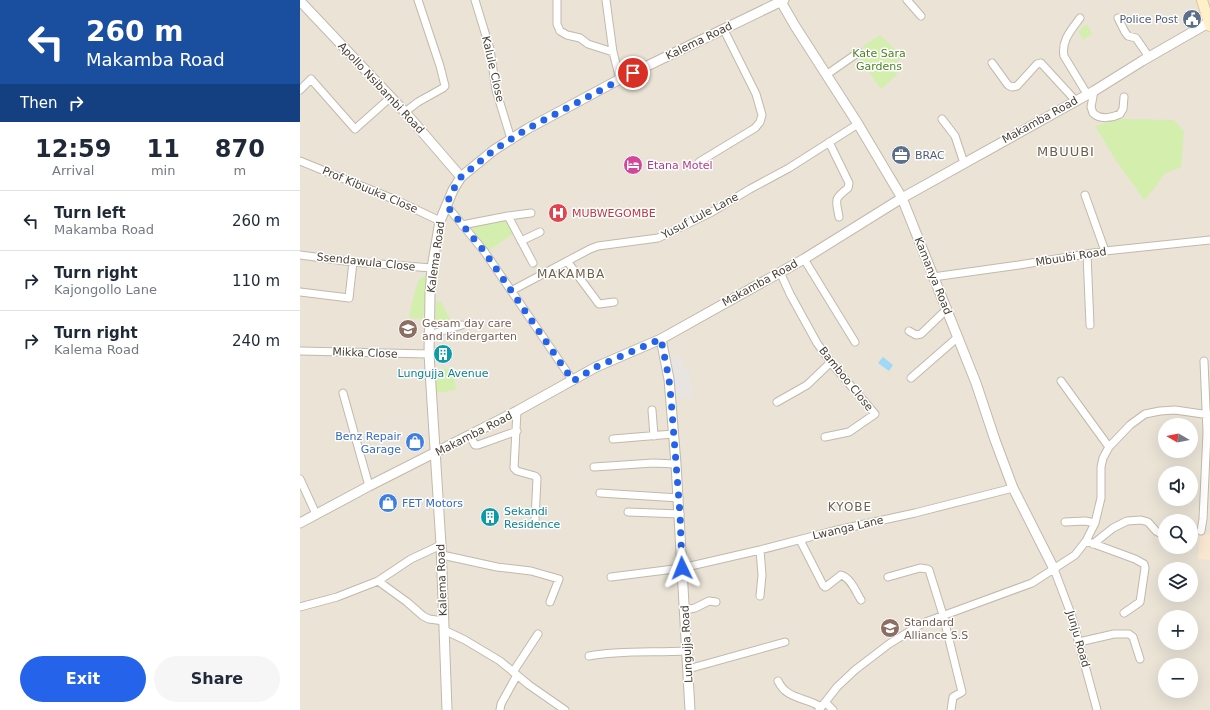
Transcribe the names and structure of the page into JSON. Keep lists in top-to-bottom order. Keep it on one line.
{"streets":{"street":["Kalema Road","Kalule Close","Apollo Nsibambi Road","Makamba Road","Prof Kibuuka Close","Yusuf Lule Lane","Mbuubi Road","Ssendawula Close","Kamanya Road","Mikka Close","Bamboo Close","Lwanga Lane","Junju Road","Lungujja Road"]},"crossings":[["Kalema Road","Kalule Close"],["Kalema Road","Apollo Nsibambi Road"],["Kalema Road","Makamba Road"],["Kalema Road","Prof Kibuuka Close"],["Kalema Road","Ssendawula Close"],["Kalema Road","Kamanya Road"],["Kalema Road","Mikka Close"],["Makamba Road","Kamanya Road"],["Makamba Road","Bamboo Close"],["Makamba Road","Lungujja Road"],["Yusuf Lule Lane","Kamanya Road"],["Mbuubi Road","Kamanya Road"],["Kamanya Road","Lwanga Lane"],["Kamanya Road","Junju Road"],["Lwanga Lane","Lungujja Road"]],"districts":["MBUUBI","MAKAMBA","KYOBE"],"parks":["Kate Sara Gardens"],"places":{"public building":["Police Post"],"office":["BRAC"],"hotel":["Etana Motel"],"hospital":["MUBWEGOMBE"],"school or university":["Gesam day care and kindergarten","Standard Alliance S.S"],"building":["Lungujja Avenue","Sekandi Residence"],"shop":["Benz Repair Garage","FET Motors"]},"north":"left","page":{"turn":["260 m","Makamba Road"],"then":"Then","eta":["12:59","Arrival","11","min","870","m"],"list":[{"name":"Turn left","note":"Makamba Road","value":"260 m"},{"name":"Turn right","note":"Kajongollo Lane","value":"110 m"},{"name":"Turn right","note":"Kalema Road","value":"240 m"}],"map_buttons":["+","−"],"buttons":["Exit","Share"]}}
